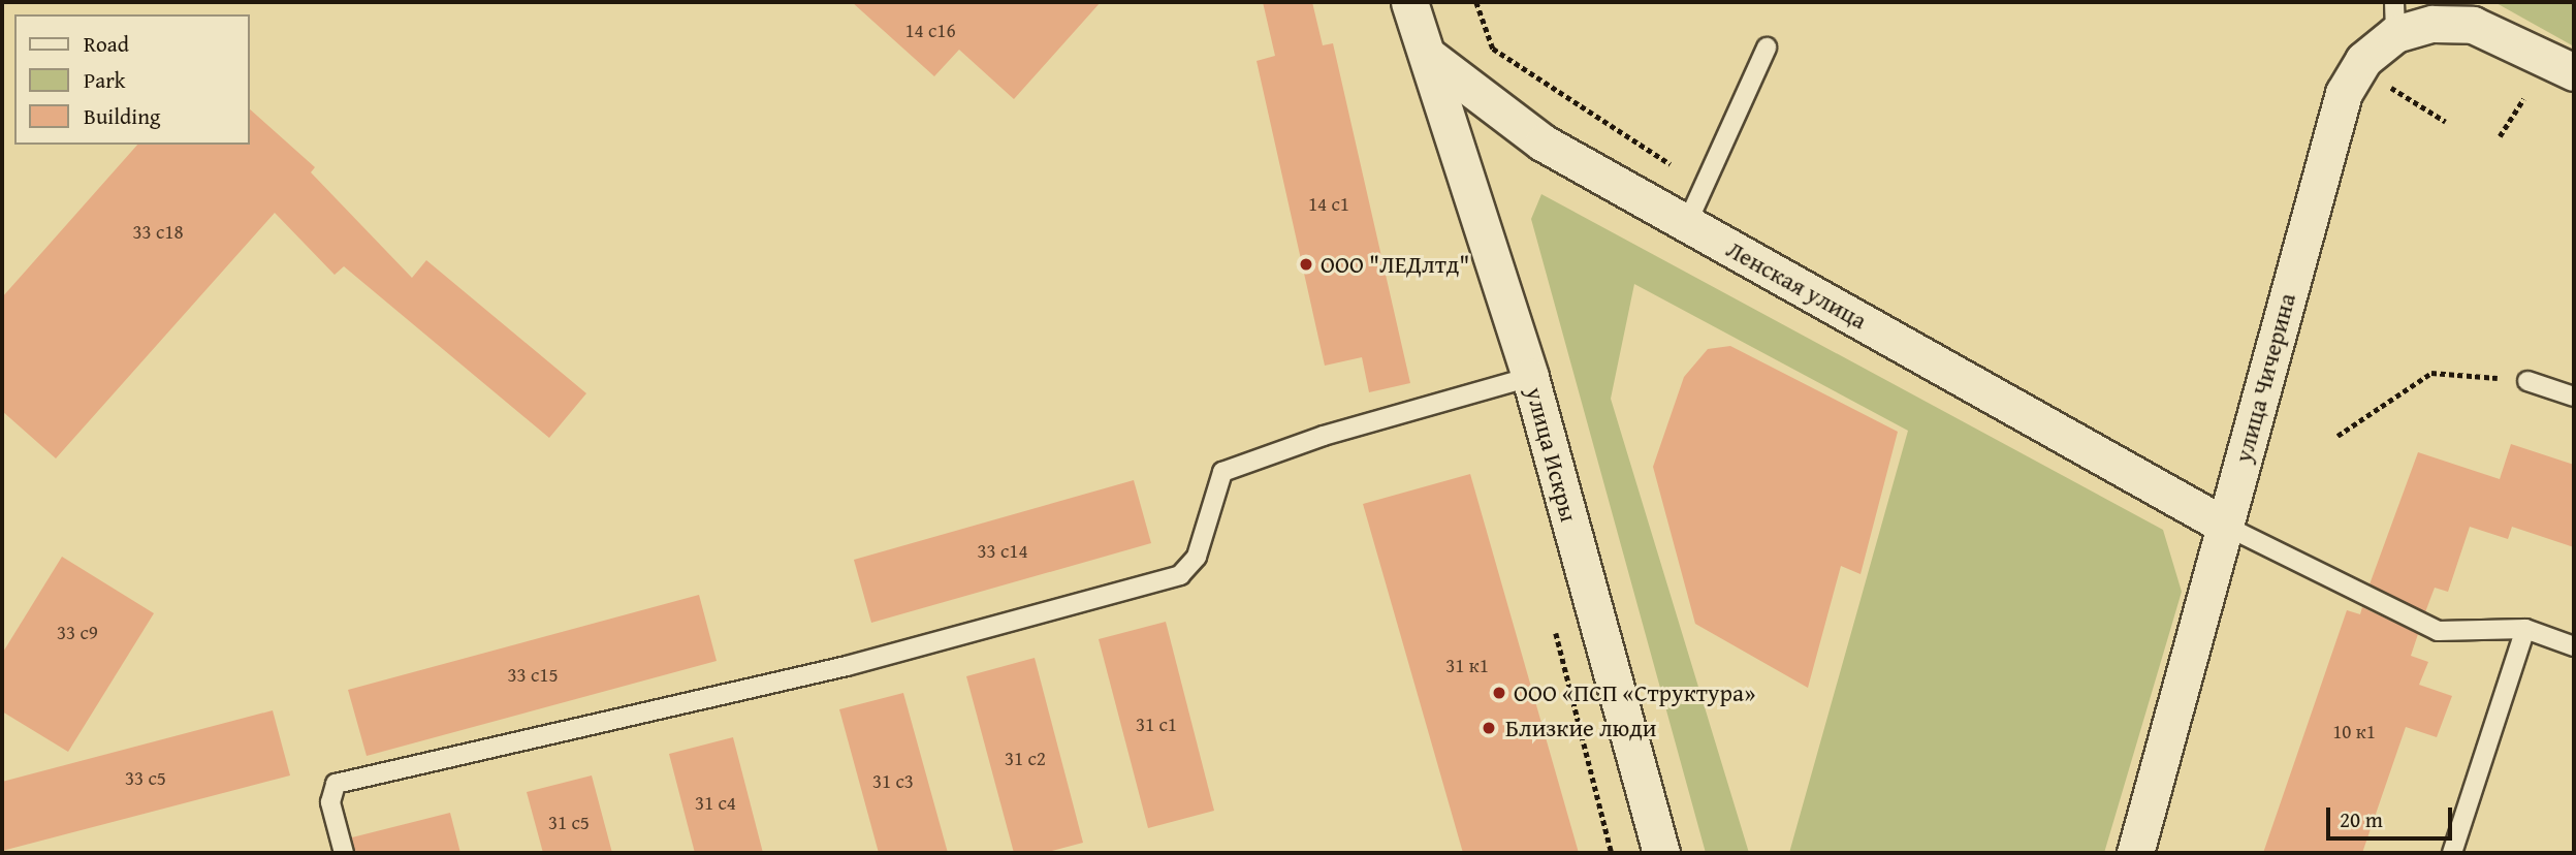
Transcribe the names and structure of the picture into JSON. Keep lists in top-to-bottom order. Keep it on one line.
{"streets":{"street":["Ленская улица","улица Чичерина","улица Искры"]},"crossings":[["Ленская улица","улица Чичерина"],["Ленская улица","улица Искры"]],"places":["ООО \"ЛЕДлтд\"","ООО «ПСП «Структура»","Близкие люди"],"house_numbers":["14 с16","14 с1","33 с18","33 с14","33 с9","31 к1","33 с15","31 с1","10 к1","31 с2","33 с5","31 с3","31 с4","31 с5"],"legend":["Road","Park","Building"],"scale_bar":"20 m"}
